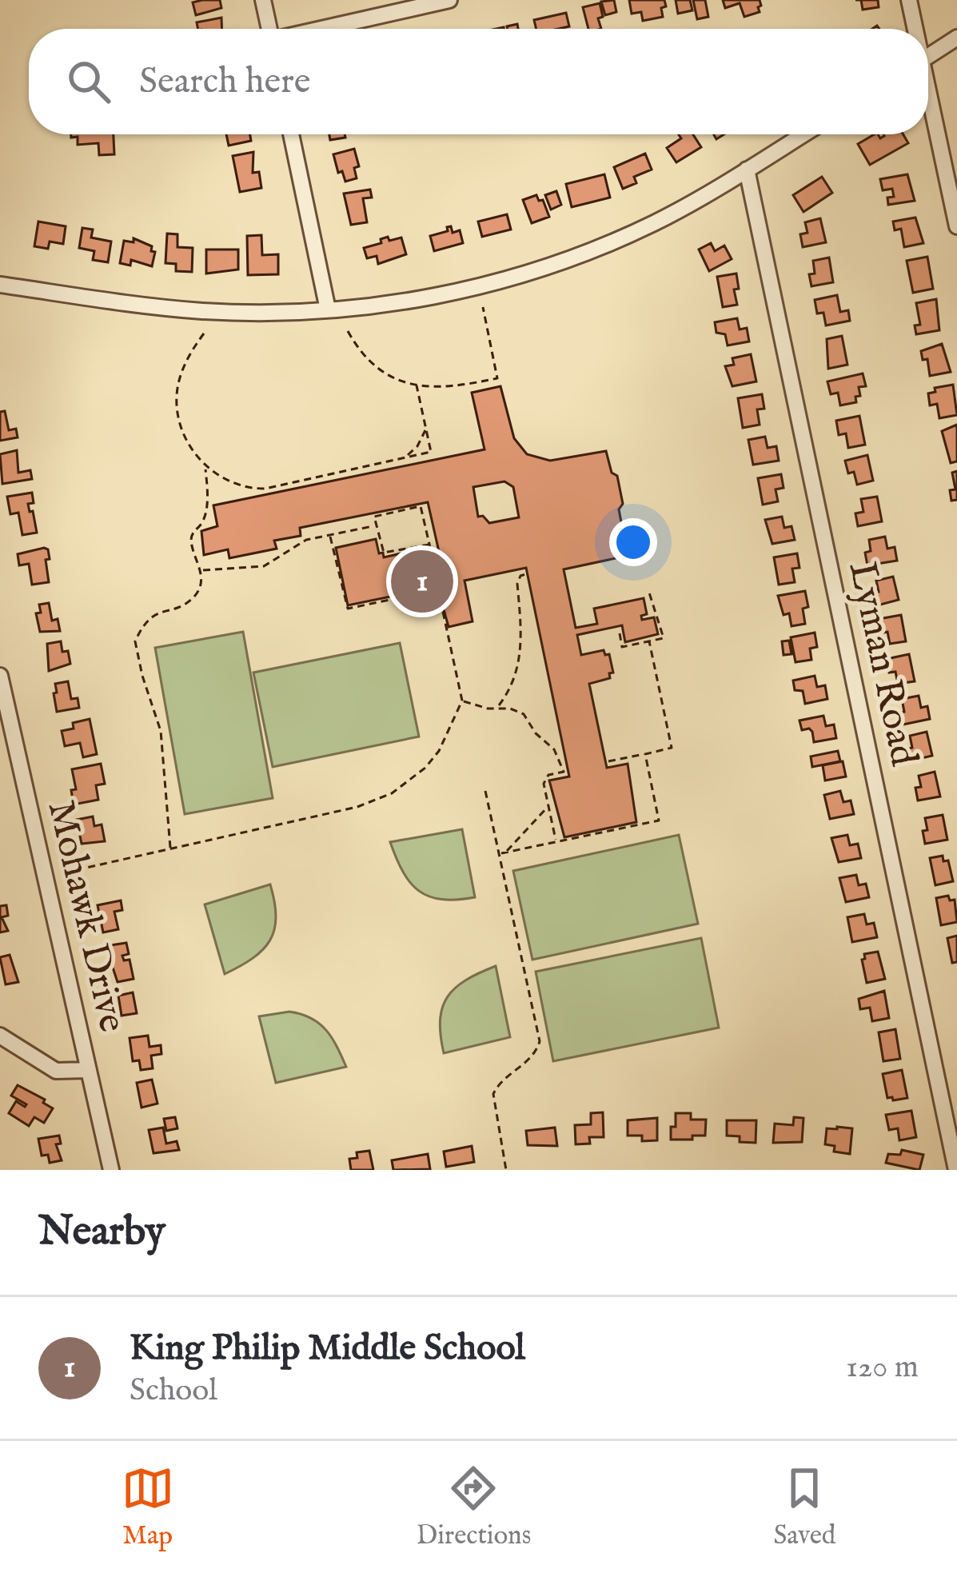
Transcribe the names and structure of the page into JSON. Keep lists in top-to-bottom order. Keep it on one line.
{"streets":{"street":["Lyman Road","Mohawk Drive"]},"page":{"search":"Search here","pins":"1","heading":"Nearby","list":[{"mark":"1","name":"King Philip Middle School","note":"School","value":"120 m"}],"nav":["Map","Directions","Saved"]}}
